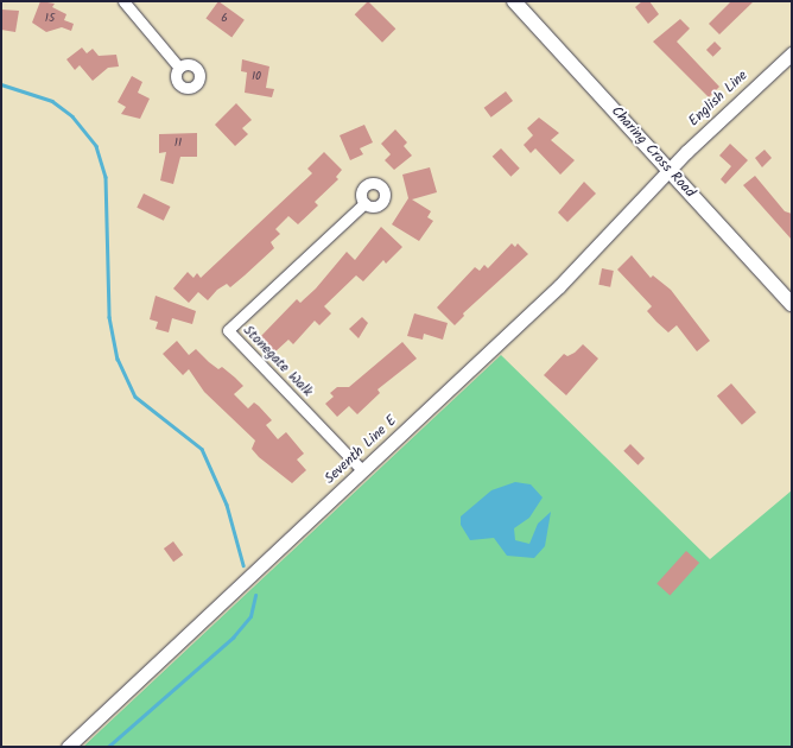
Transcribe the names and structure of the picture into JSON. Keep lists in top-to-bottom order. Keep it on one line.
{"streets":{"main road":["Charing Cross Road"],"street":["English Line","Stonegate Walk","Seventh Line E"]},"crossings":[["English Line","Charing Cross Road"],["English Line","Seventh Line E"],["Charing Cross Road","Seventh Line E"],["Stonegate Walk","Seventh Line E"]],"house_numbers":["15","6","10","11"]}
